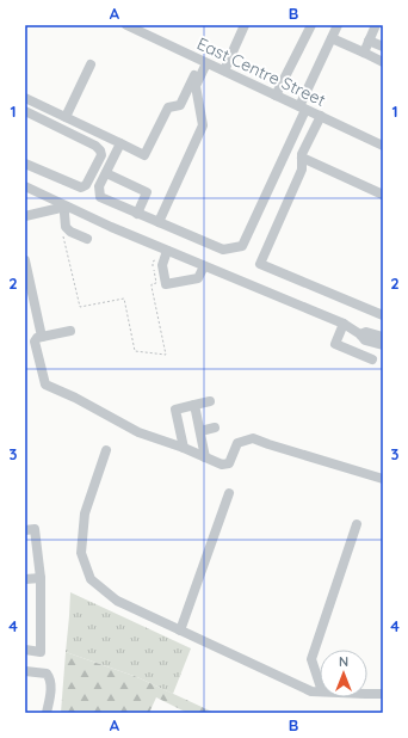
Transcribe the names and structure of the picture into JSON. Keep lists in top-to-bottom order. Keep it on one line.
{"streets":{"street":["East Centre Street"]},"north":"top","grid":{"columns":["A","B"],"rows":["1","2","3","4"]}}
